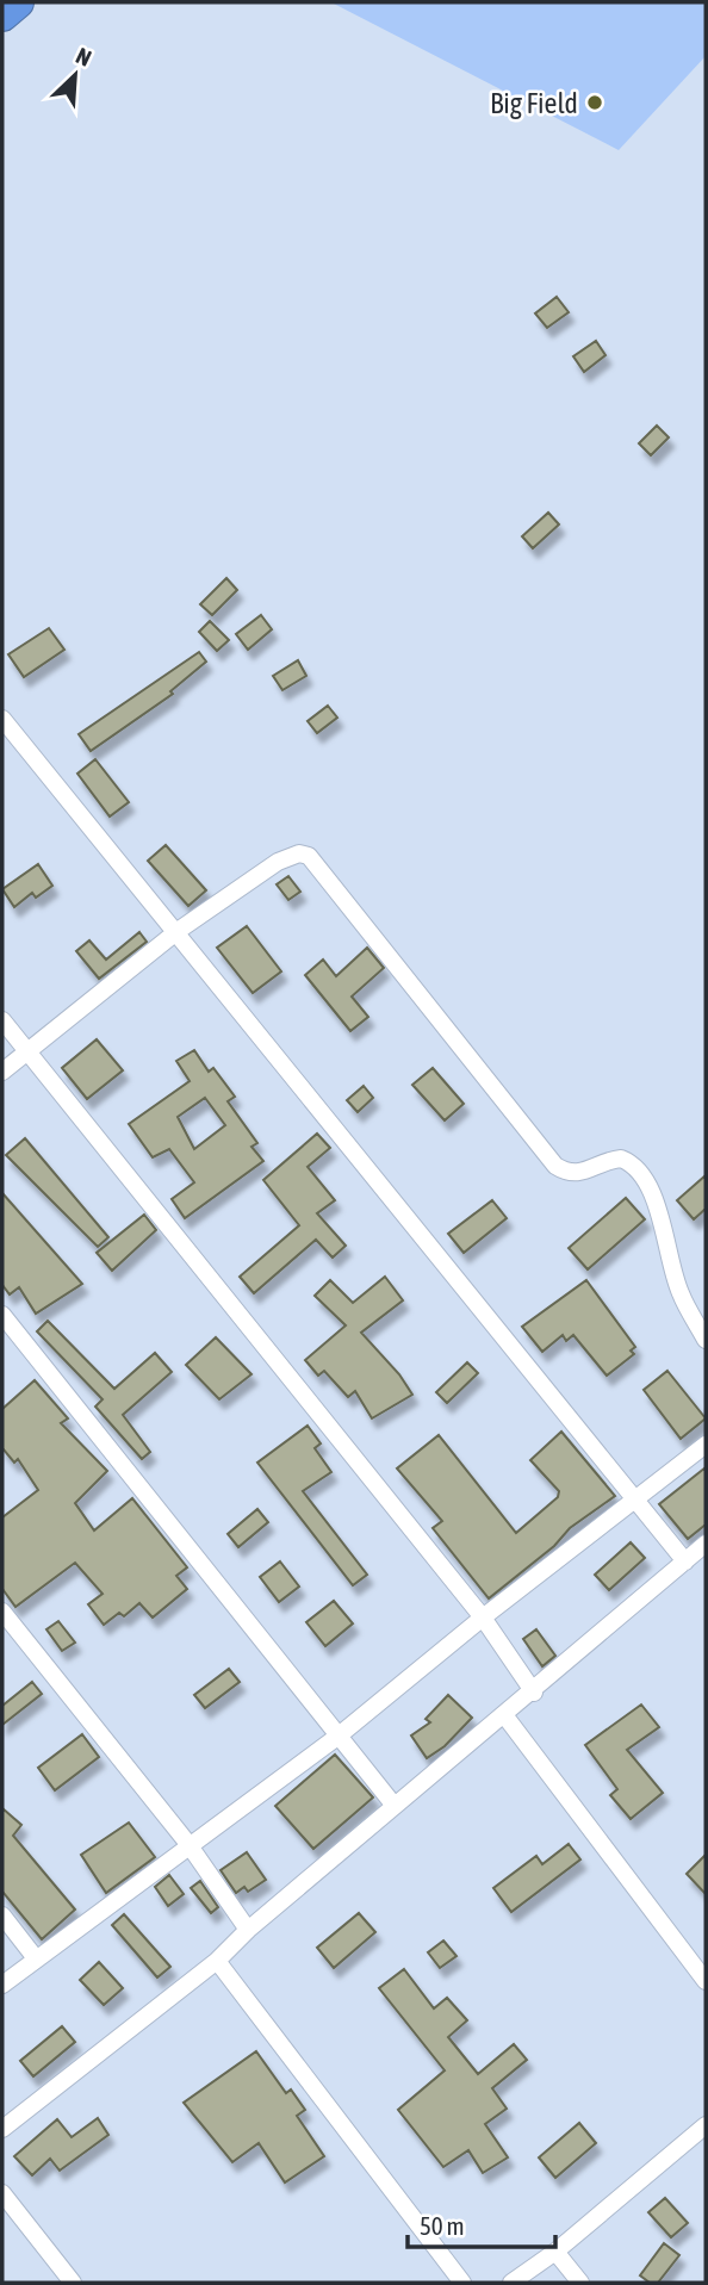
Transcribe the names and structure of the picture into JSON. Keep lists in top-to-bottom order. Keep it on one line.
{"places":["Big Field"],"scale_bar":"50 m","north":"top right"}
